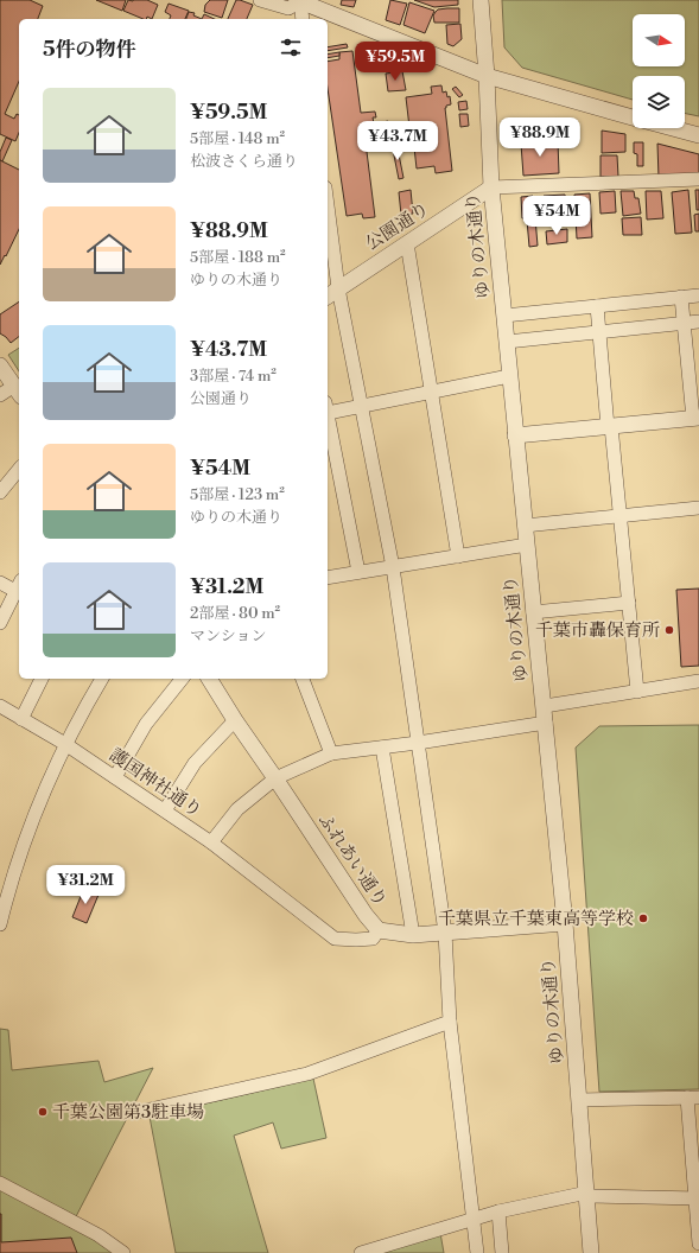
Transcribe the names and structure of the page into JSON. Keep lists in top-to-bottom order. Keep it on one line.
{"streets":{"street":["公園通り","ゆりの木通り","護国神社通り","ふれあい通り"]},"crossings":[["公園通り","ゆりの木通り"],["ゆりの木通り","護国神社通り"],["ゆりの木通り","ふれあい通り"],["護国神社通り","ふれあい通り"]],"places":["千葉市轟保育所","千葉県立千葉東高等学校","千葉公園第3駐車場"],"north":"right","page":{"heading":"5件の物件","price":["¥59.5M","¥88.9M","¥43.7M","¥54M","¥31.2M"],"list":[{"name":"¥59.5M","note":"5部屋 · 148 m² · 松波さくら通り"},{"name":"¥88.9M","note":"5部屋 · 188 m² · ゆりの木通り"},{"name":"¥43.7M","note":"3部屋 · 74 m² · 公園通り"},{"name":"¥54M","note":"5部屋 · 123 m² · ゆりの木通り"},{"name":"¥31.2M","note":"2部屋 · 80 m² · マンション"}]}}
